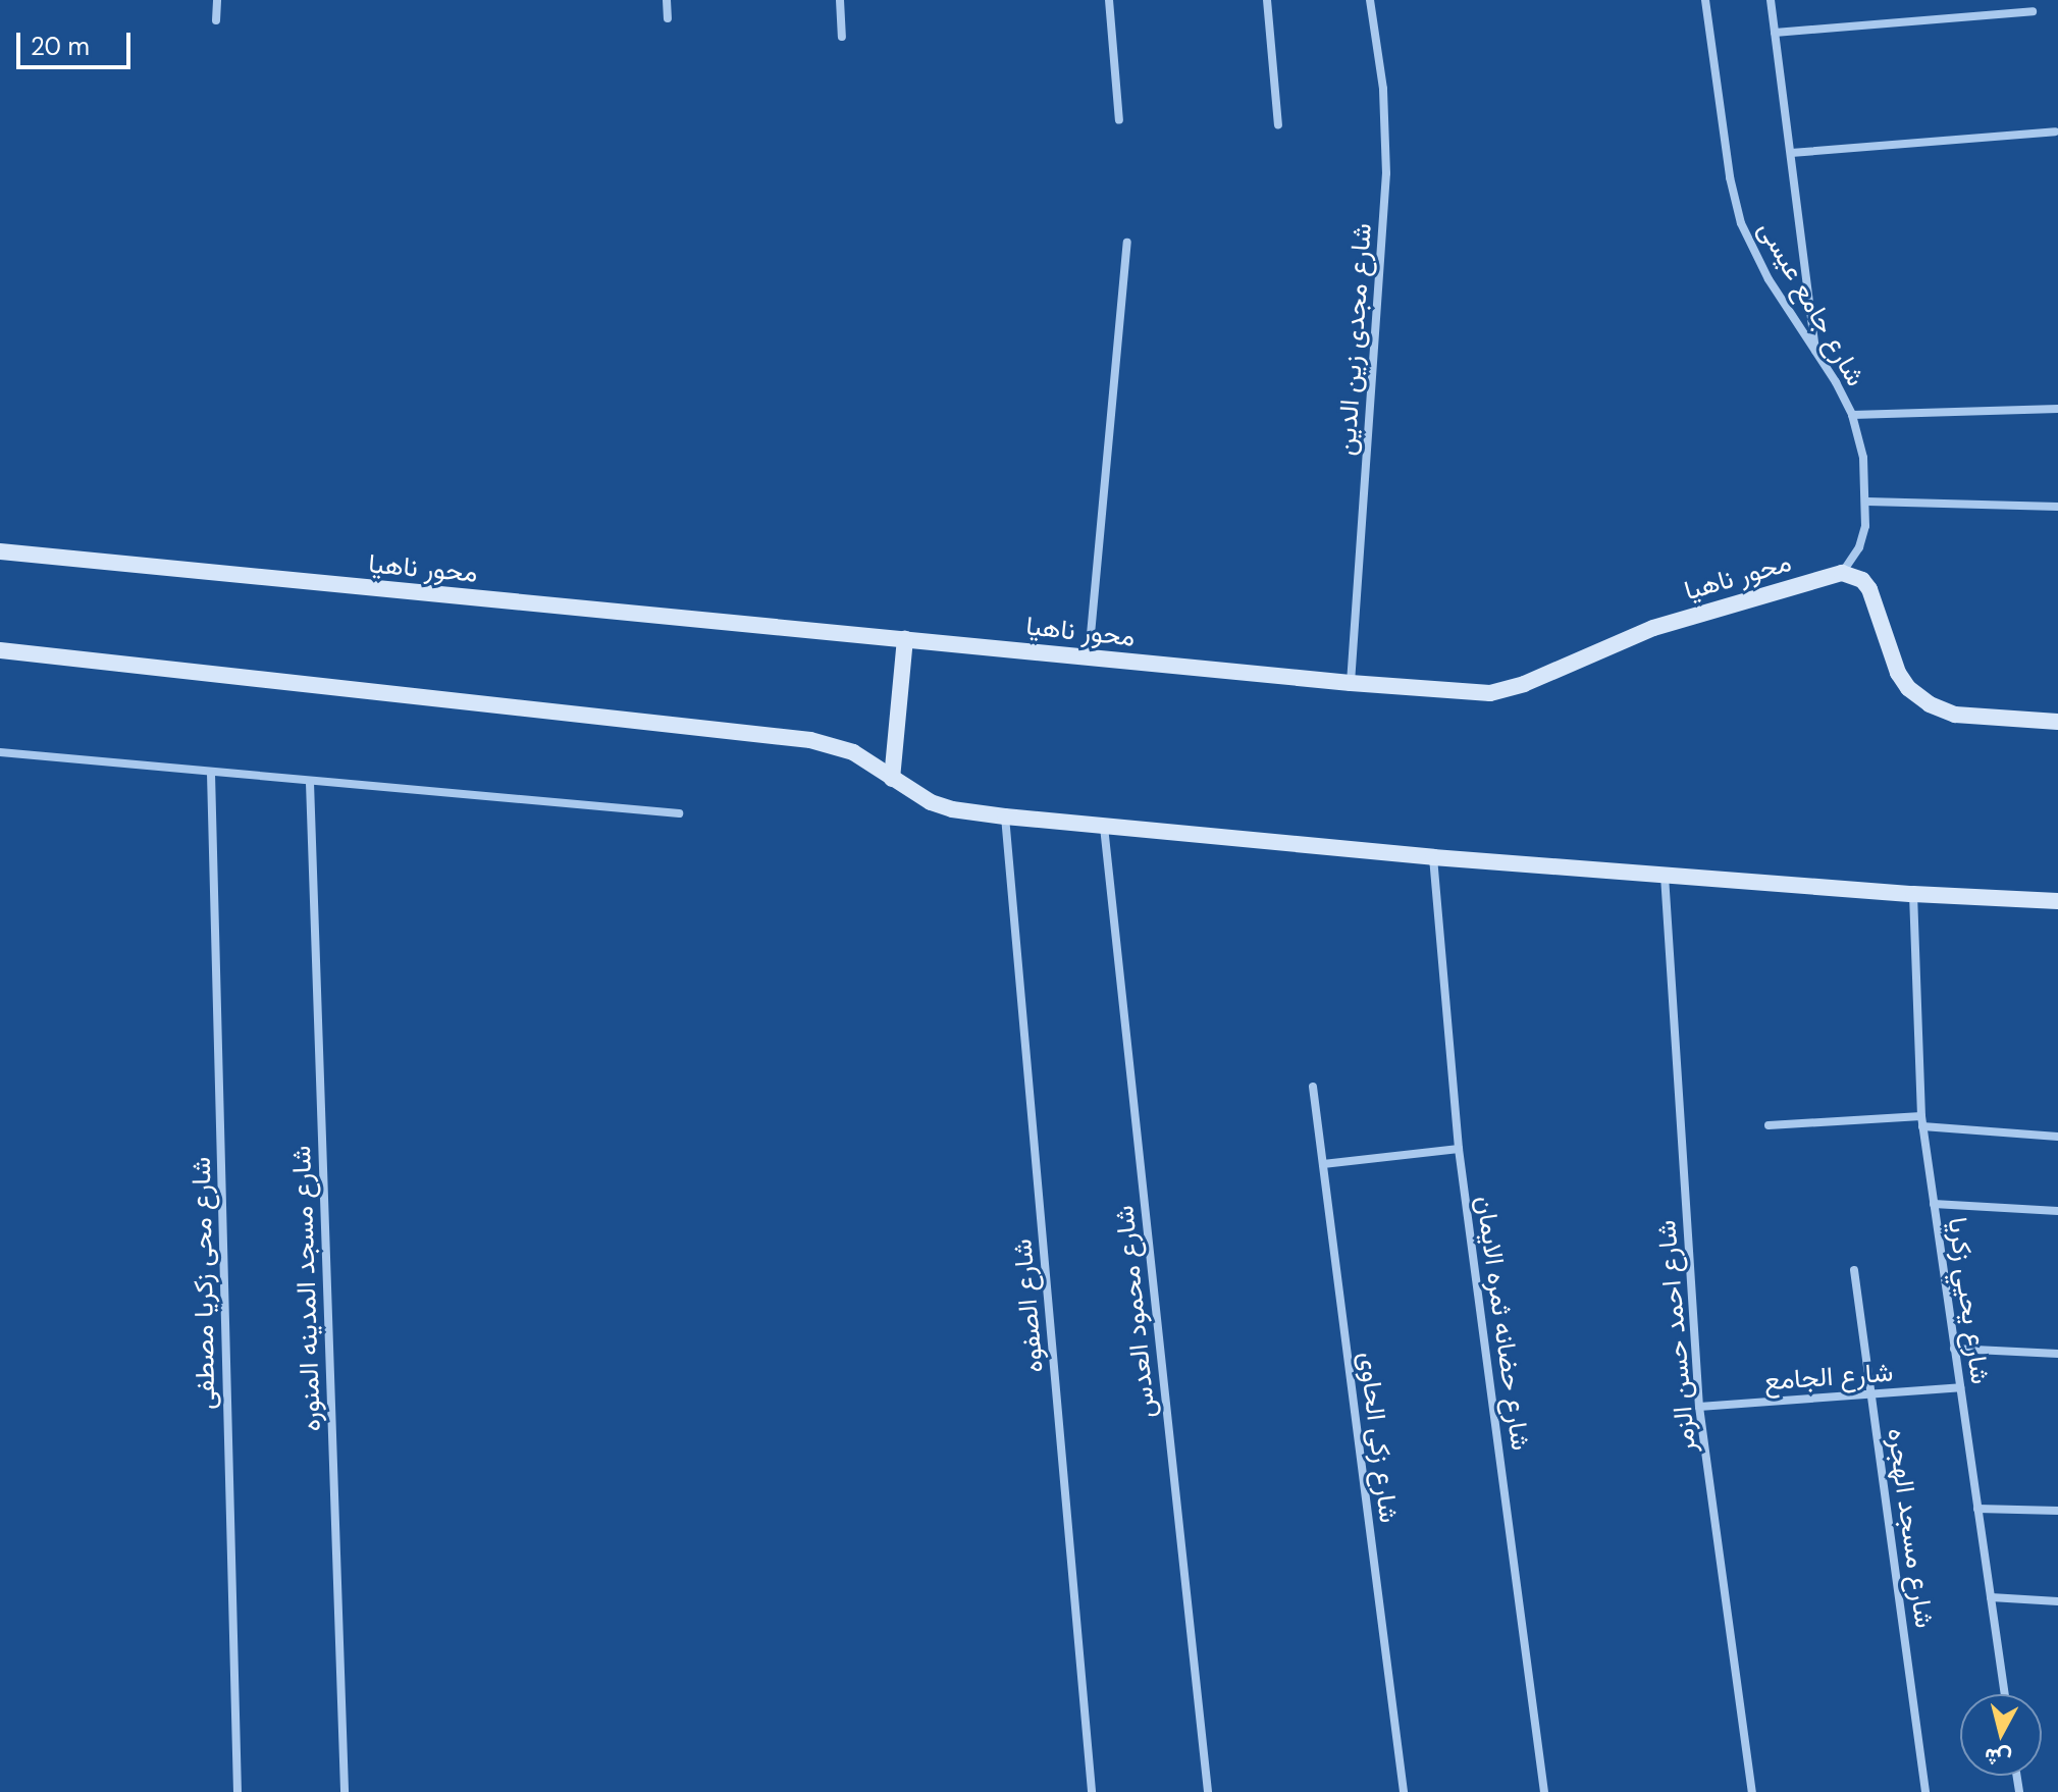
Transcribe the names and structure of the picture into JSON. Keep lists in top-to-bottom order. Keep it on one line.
{"streets":{"main road":["محور ناهيا"],"street":["شارع جامع عيسى","شارع مجدى زين الدين","شارع محى زكريا مصطفى","شارع مسجد المدينه المنوره","شارع يحيي زكريا","شارع الصفوه","شارع محمود العدس","شارع حضانه ثمره الايمان","شارع احمد حسن الزمر","شارع الجامع","شارع زكى الحاوى","شارع مسجد الهجره"]},"crossings":[["شارع جامع عيسى","محور ناهيا"],["شارع مجدى زين الدين","محور ناهيا"],["شارع يحيي زكريا","شارع الجامع"],["شارع احمد حسن الزمر","شارع الجامع"],["شارع الجامع","شارع مسجد الهجره"]],"scale_bar":"20 m","north":"bottom"}
